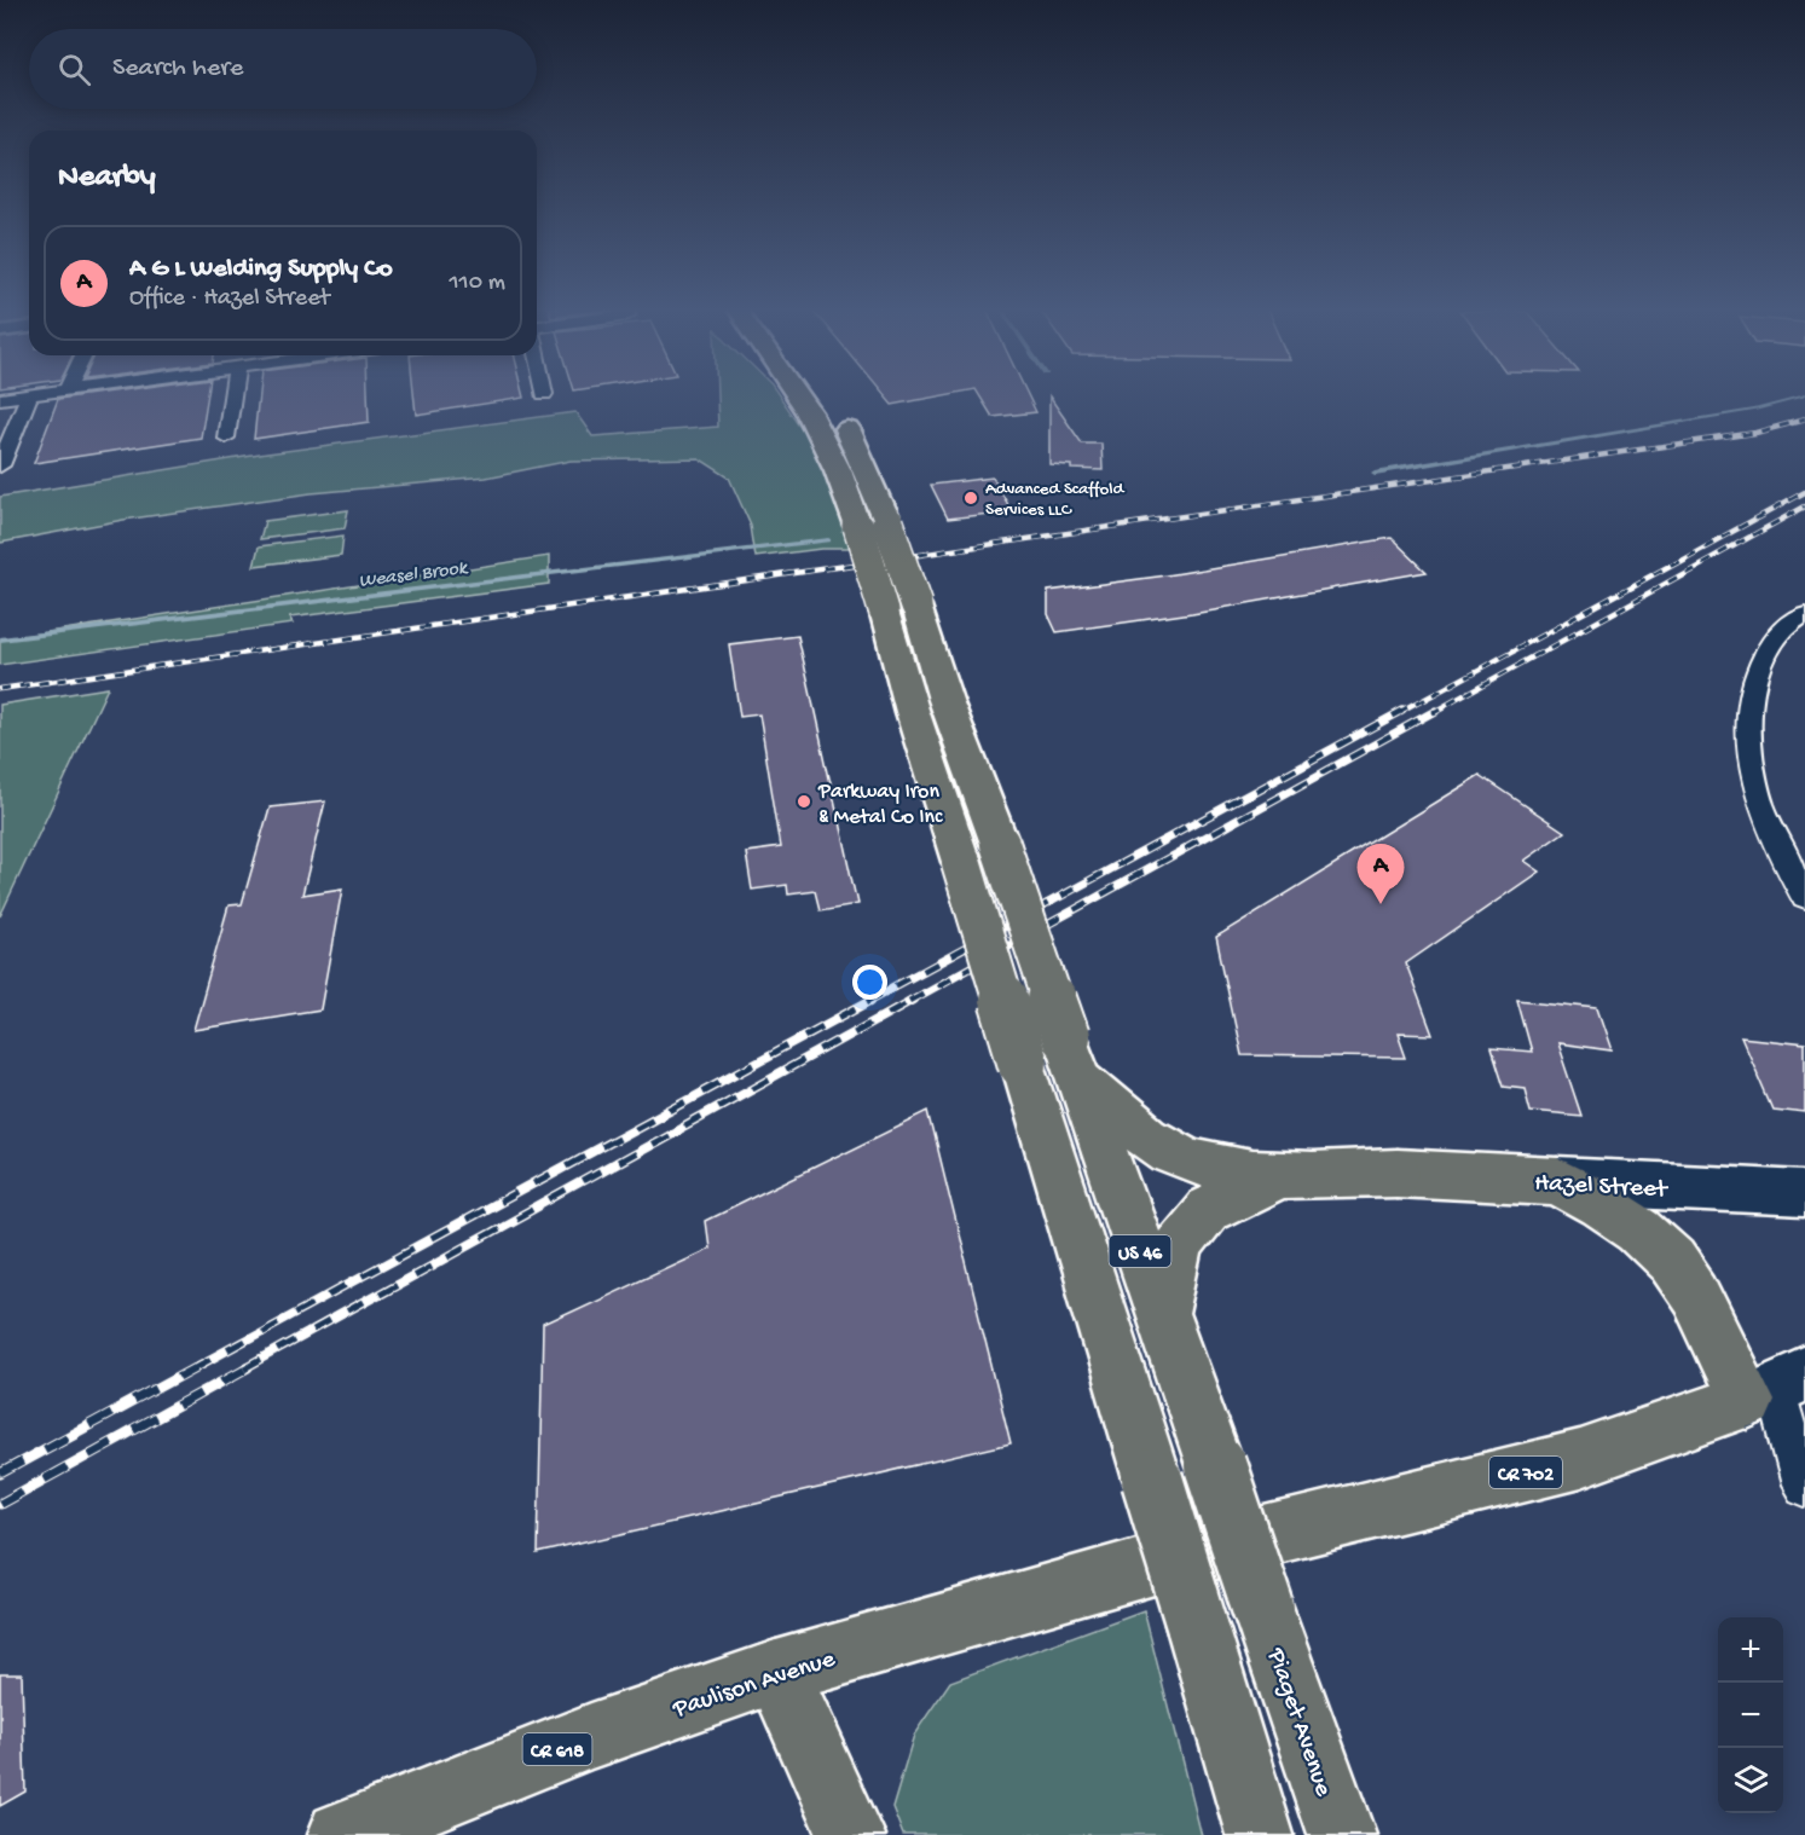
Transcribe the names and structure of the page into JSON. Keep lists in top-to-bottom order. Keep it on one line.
{"streets":{"main road":["Hazel Street","US 46","CR 702","Paulison Avenue","Piaget Avenue","CR 618"]},"crossings":[["US 46","Piaget Avenue"],["CR 702","Paulison Avenue"]],"water":["Weasel Brook"],"places":["Advanced Scaffold Services LLC","Parkway Iron & Metal Co Inc"],"page":{"search":"Search here","heading":"Nearby","list":[{"mark":"A","name":"A G L Welding Supply Co","note":"Office · Hazel Street","value":"110 m"}],"pins":"A","map_buttons":["+","−"]}}
